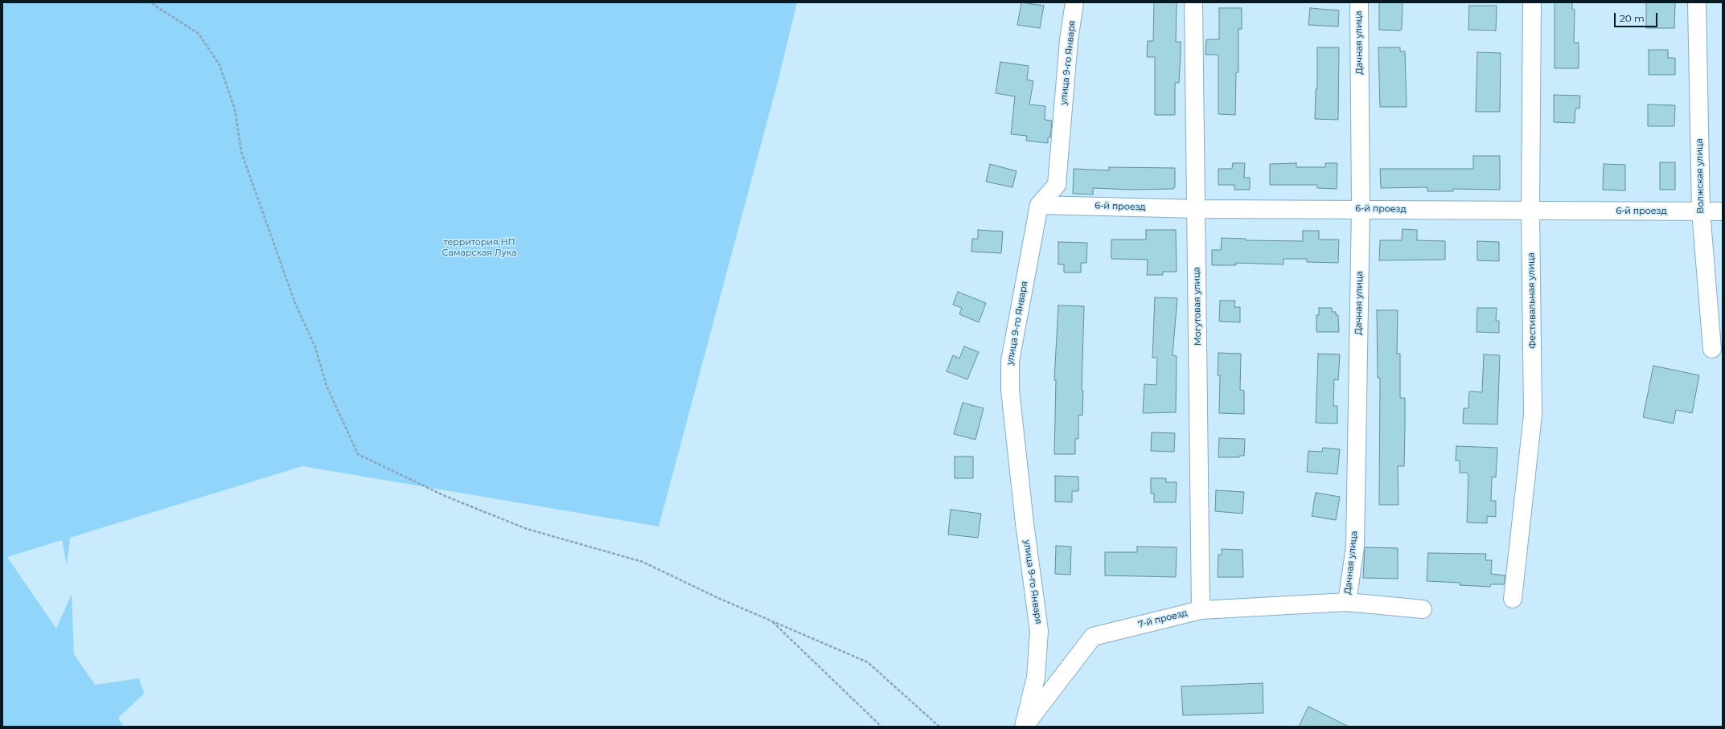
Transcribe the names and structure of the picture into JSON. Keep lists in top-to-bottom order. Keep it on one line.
{"streets":{"street":["Дачная улица","улица 9-го Января","Волжская улица","6-й проезд","Фестивальная улица","Могутовая улица","7-й проезд"]},"crossings":[["Дачная улица","6-й проезд"],["Дачная улица","7-й проезд"],["улица 9-го Января","6-й проезд"],["улица 9-го Января","7-й проезд"],["Волжская улица","6-й проезд"],["6-й проезд","Фестивальная улица"],["6-й проезд","Могутовая улица"],["Могутовая улица","7-й проезд"]],"parks":["территория НП Самарская Лука"],"scale_bar":"20 m"}
